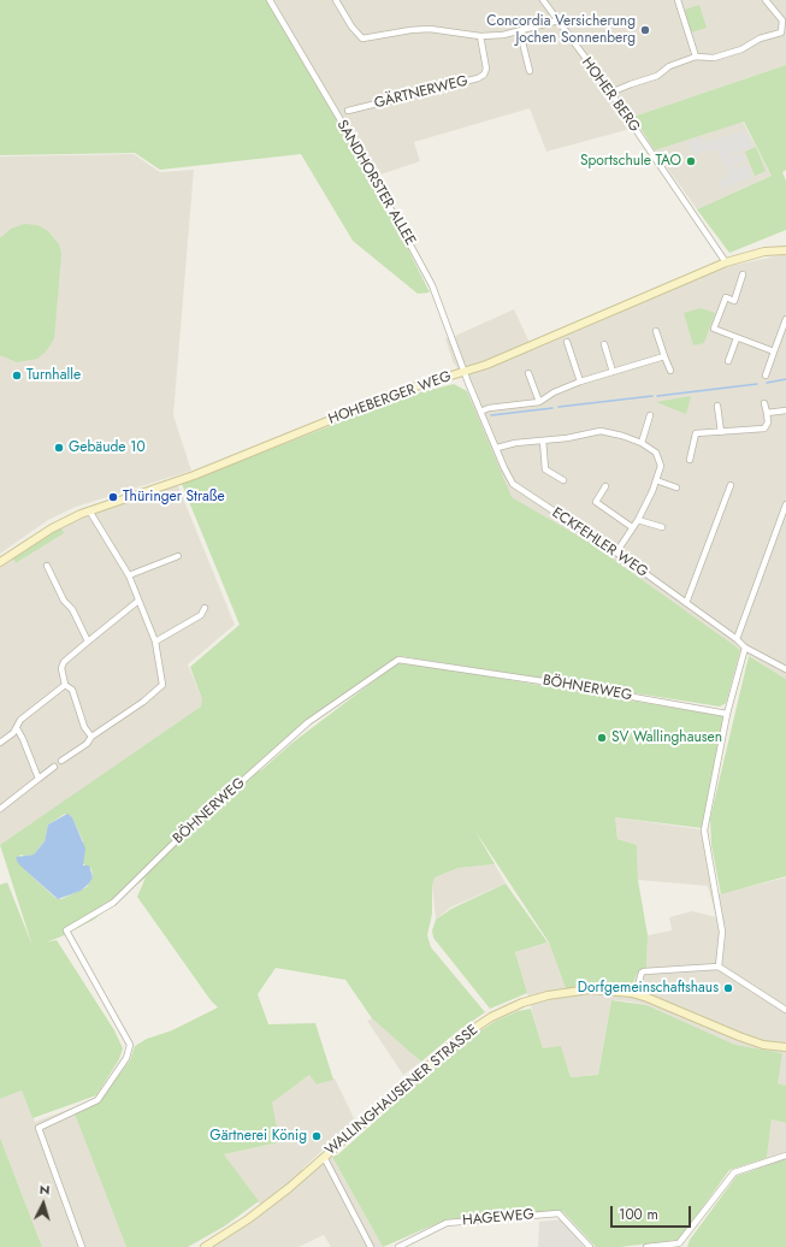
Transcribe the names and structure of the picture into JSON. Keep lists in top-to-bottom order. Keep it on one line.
{"streets":{"street":["GÄRTNERWEG","HOHER BERG","SANDHORSTER ALLEE","HOHEBERGER WEG","ECKFEHLER WEG","BÖHNERWEG","WALLINGHAUSENER STRASSE","HAGEWEG"]},"crossings":[["HOHER BERG","HOHEBERGER WEG"],["SANDHORSTER ALLEE","HOHEBERGER WEG"],["SANDHORSTER ALLEE","ECKFEHLER WEG"],["HOHEBERGER WEG","ECKFEHLER WEG"]],"places":["Concordia Versicherung Jochen Sonnenberg","Sportschule TAO","Turnhalle","Gebäude 10","Thüringer Straße","SV Wallinghausen","Dorfgemeinschaftshaus","Gärtnerei König"],"scale_bar":"100 m","north":"top"}
